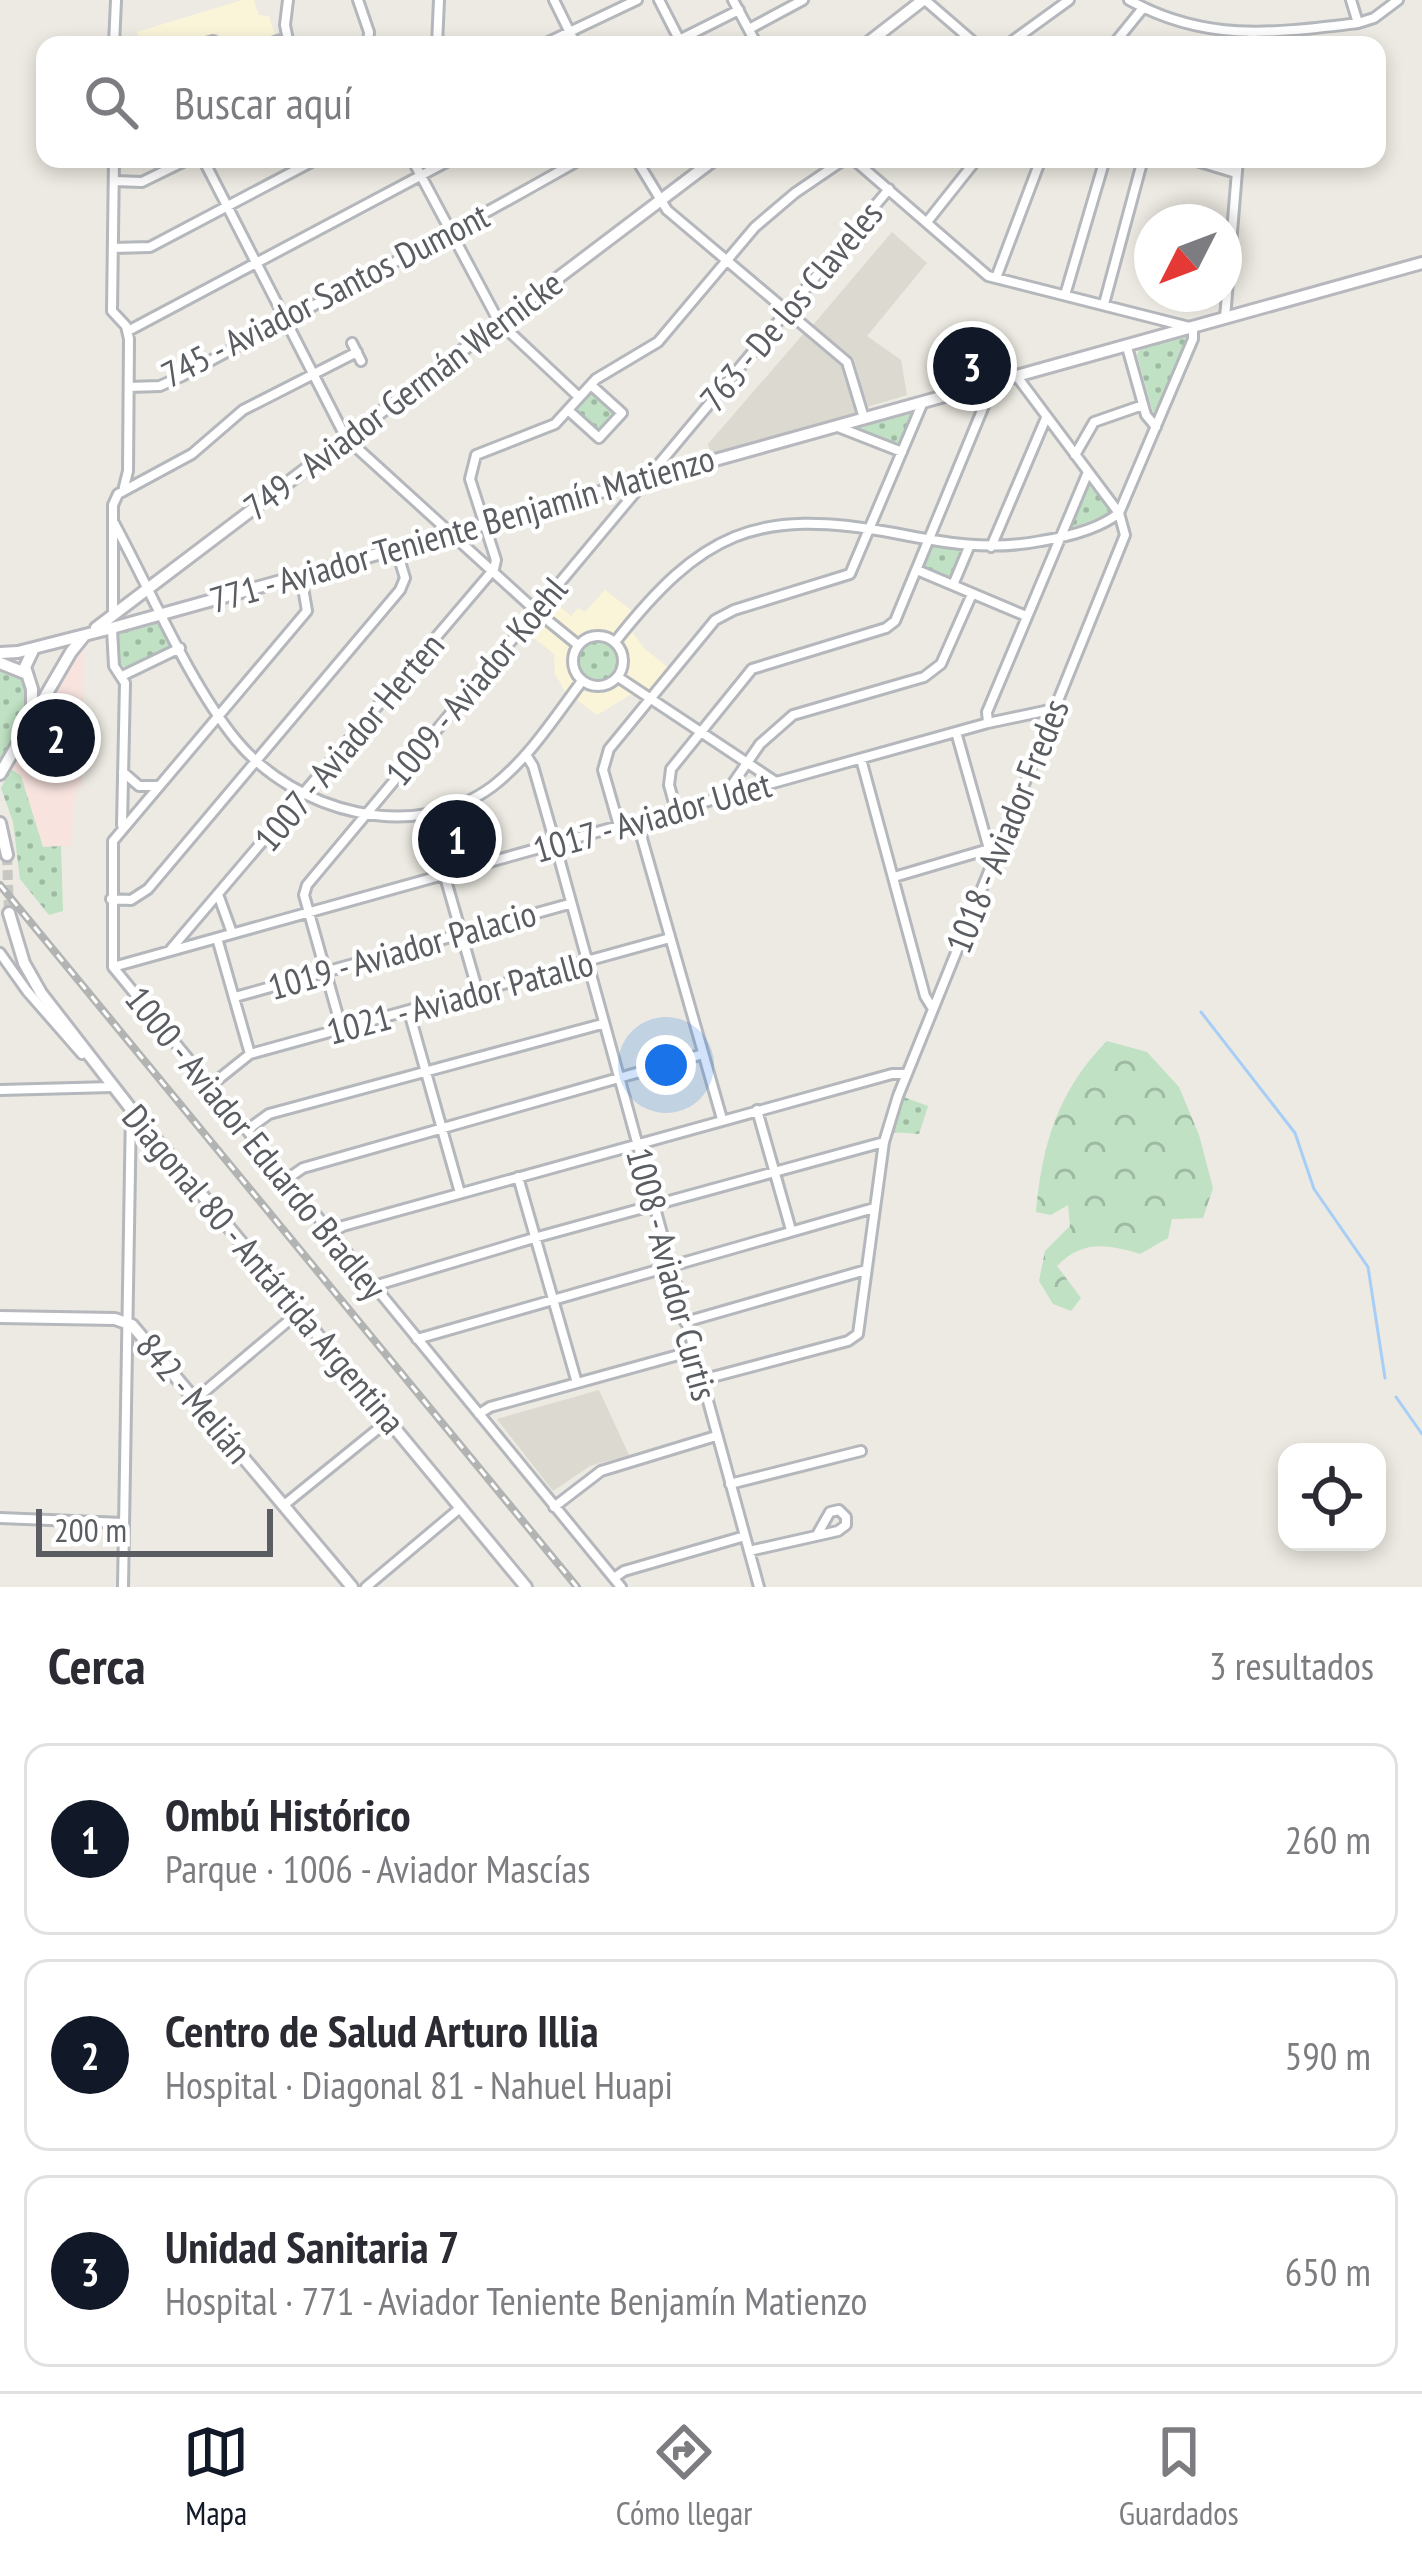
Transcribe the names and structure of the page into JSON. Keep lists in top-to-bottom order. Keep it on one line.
{"streets":{"street":["745 - Aviador Santos Dumont","763 - De los Claveles","749 - Aviador Germán Wernicke","771 - Aviador Teniente Benjamín Matienzo","1009 - Aviador Koehl","1007 - Aviador Herten","1017 - Aviador Udet","1018 - Aviador Fredes","1019 - Aviador Palacio","1021 - Aviador Patallo","1000 - Aviador Eduardo Bradley","Diagonal 80 - Antártida Argentina","1008 - Aviador Curtis","842 - Melián"]},"crossings":[["763 - De los Claveles","771 - Aviador Teniente Benjamín Matienzo"],["763 - De los Claveles","1009 - Aviador Koehl"],["749 - Aviador Germán Wernicke","771 - Aviador Teniente Benjamín Matienzo"],["749 - Aviador Germán Wernicke","1000 - Aviador Eduardo Bradley"],["771 - Aviador Teniente Benjamín Matienzo","1009 - Aviador Koehl"],["771 - Aviador Teniente Benjamín Matienzo","1018 - Aviador Fredes"],["771 - Aviador Teniente Benjamín Matienzo","1000 - Aviador Eduardo Bradley"],["1009 - Aviador Koehl","1017 - Aviador Udet"],["1007 - Aviador Herten","1017 - Aviador Udet"],["1017 - Aviador Udet","1018 - Aviador Fredes"],["1017 - Aviador Udet","1000 - Aviador Eduardo Bradley"],["1017 - Aviador Udet","1008 - Aviador Curtis"],["1018 - Aviador Fredes","1008 - Aviador Curtis"],["1019 - Aviador Palacio","1008 - Aviador Curtis"],["1021 - Aviador Patallo","1008 - Aviador Curtis"]],"scale_bar":"200 m","north":"bottom left","page":{"search":"Buscar aquí","pins":["3","2","1"],"scale":"200 m","heading":["Cerca","3 resultados"],"list":[{"mark":"1","name":"Ombú Histórico","note":"Parque · 1006 - Aviador Mascías","value":"260 m"},{"mark":"2","name":"Centro de Salud Arturo Illia","note":"Hospital · Diagonal 81 - Nahuel Huapi","value":"590 m"},{"mark":"3","name":"Unidad Sanitaria 7","note":"Hospital · 771 - Aviador Teniente Benjamín Matienzo","value":"650 m"}],"nav":["Mapa","Cómo llegar","Guardados"]}}
